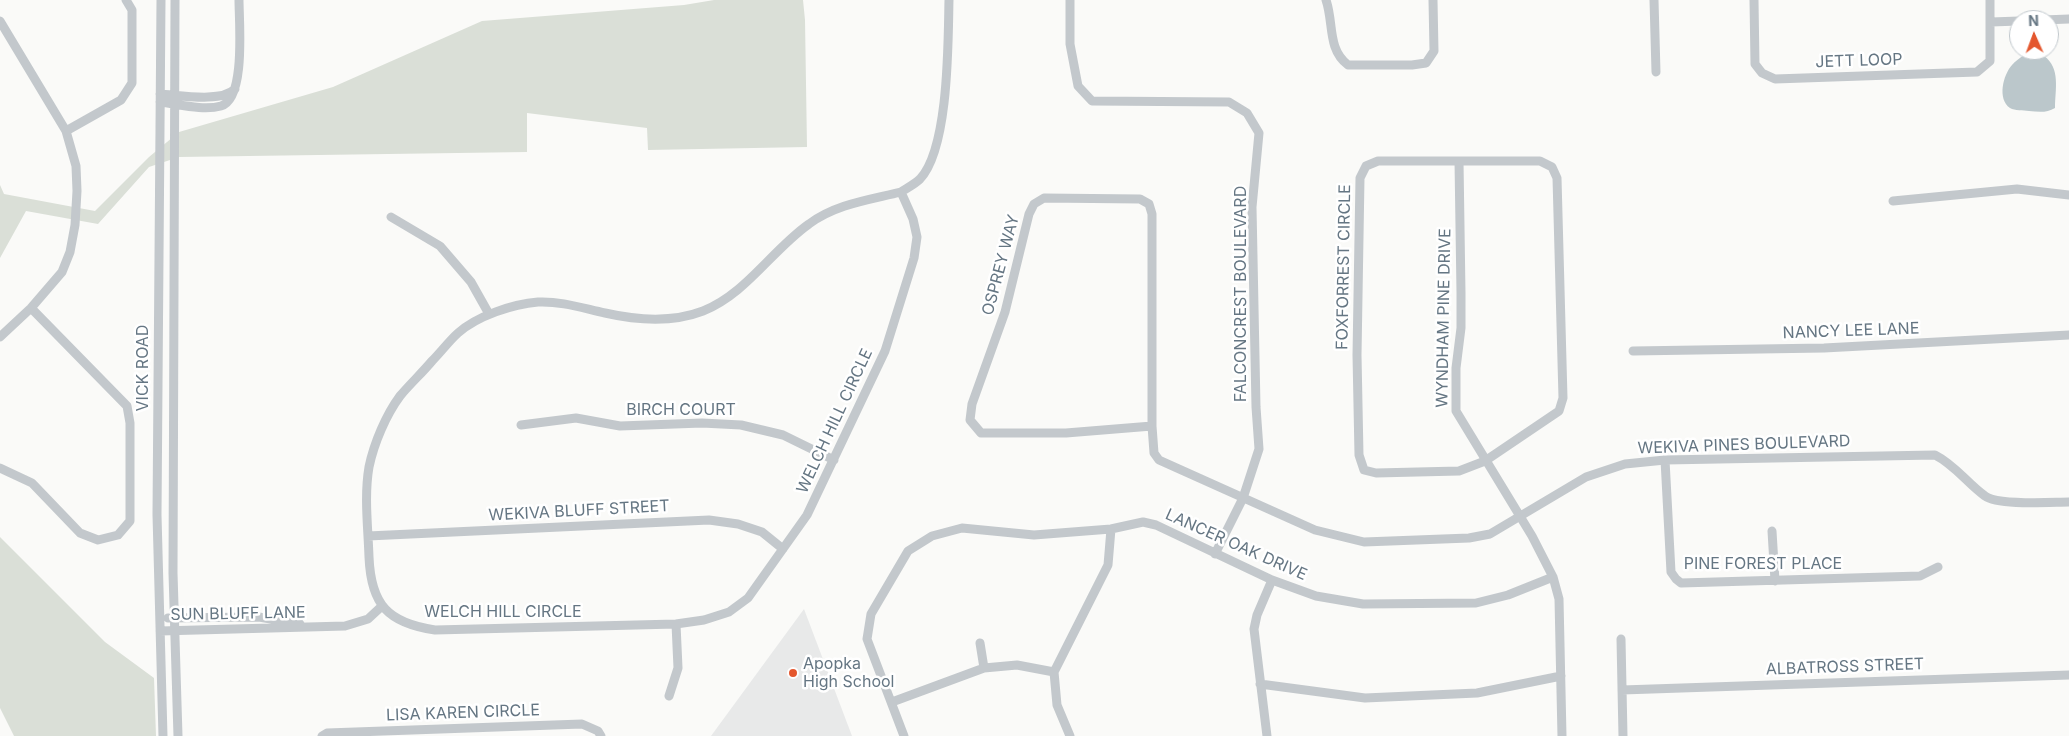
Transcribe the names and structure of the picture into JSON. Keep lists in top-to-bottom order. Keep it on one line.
{"streets":{"street":["JETT LOOP","OSPREY WAY","FOXFORREST CIRCLE","FALCONCREST BOULEVARD","WYNDHAM PINE DRIVE","NANCY LEE LANE","VICK ROAD","BIRCH COURT","WELCH HILL CIRCLE","WEKIVA PINES BOULEVARD","WEKIVA BLUFF STREET","LANCER OAK DRIVE","PINE FOREST PLACE","SUN BLUFF LANE","ALBATROSS STREET","LISA KAREN CIRCLE"]},"crossings":[["OSPREY WAY","WEKIVA PINES BOULEVARD"],["FOXFORREST CIRCLE","WYNDHAM PINE DRIVE"],["FALCONCREST BOULEVARD","WEKIVA PINES BOULEVARD"],["FALCONCREST BOULEVARD","LANCER OAK DRIVE"],["WYNDHAM PINE DRIVE","WEKIVA PINES BOULEVARD"],["WYNDHAM PINE DRIVE","LANCER OAK DRIVE"],["VICK ROAD","SUN BLUFF LANE"],["BIRCH COURT","WELCH HILL CIRCLE"],["WELCH HILL CIRCLE","WEKIVA BLUFF STREET"],["WELCH HILL CIRCLE","SUN BLUFF LANE"],["WEKIVA PINES BOULEVARD","PINE FOREST PLACE"]],"places":["Apopka High School"],"north":"top"}
